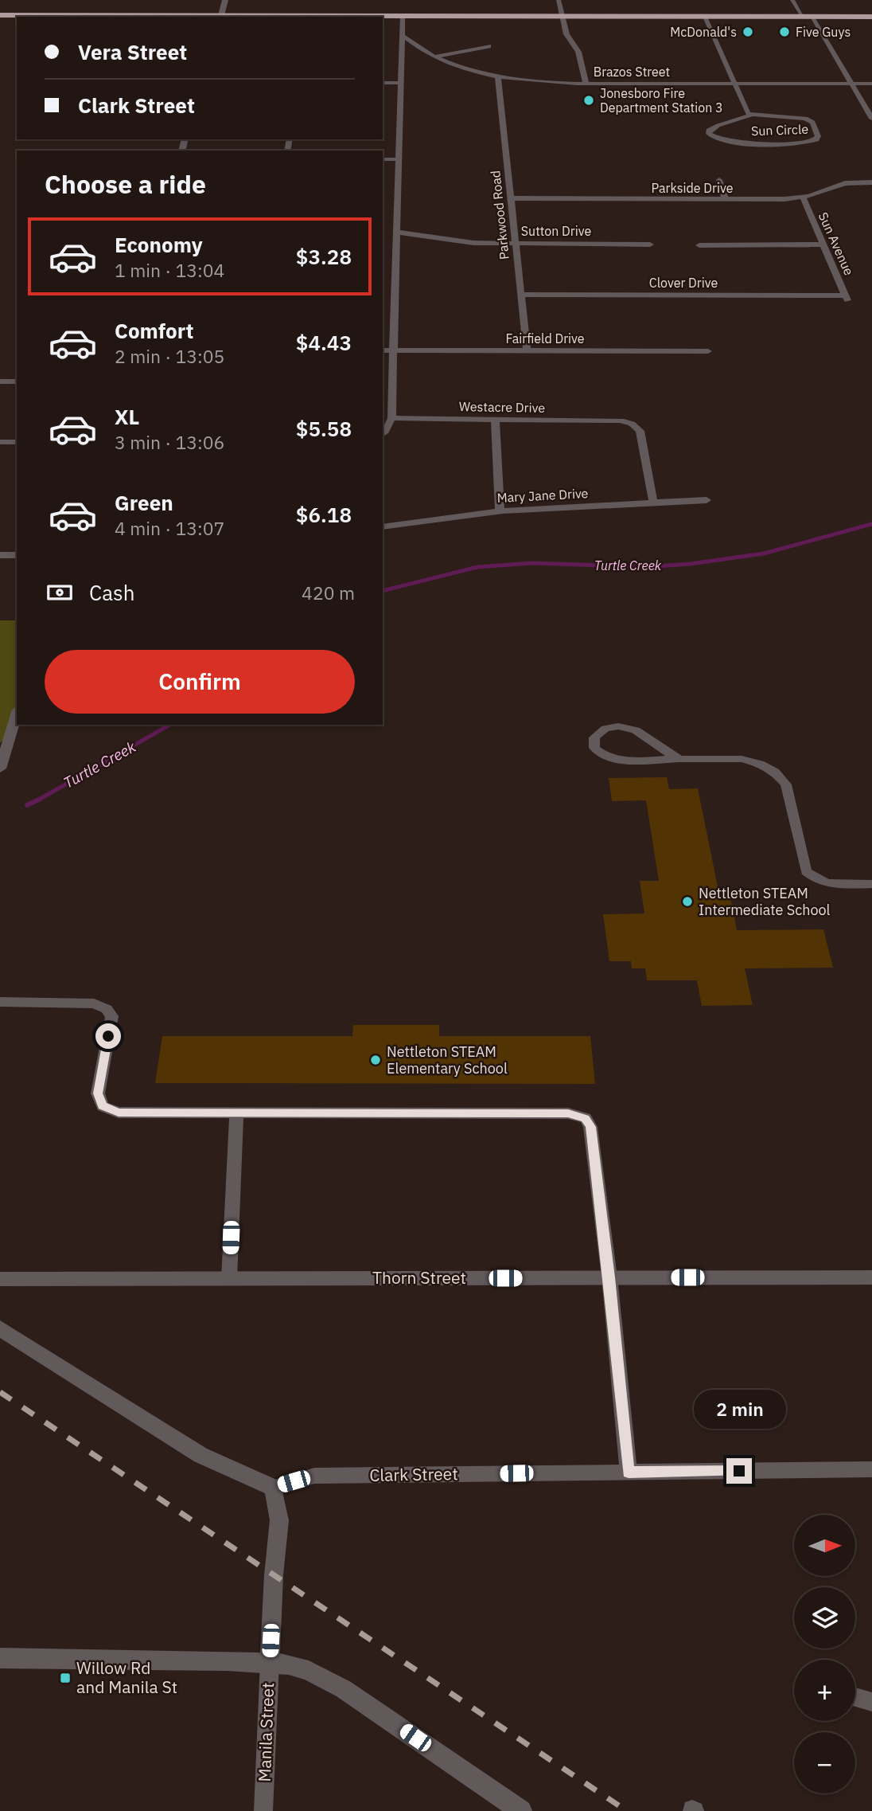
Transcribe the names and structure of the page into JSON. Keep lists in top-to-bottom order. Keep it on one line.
{"streets":{"street":["Brazos Street","Sun Circle","Parkside Drive","Parkwood Road","Sutton Drive","Sun Avenue","Clover Drive","Fairfield Drive","Westacre Drive","Mary Jane Drive","Thorn Street","Clark Street","Manila Street"]},"crossings":[["Brazos Street","Parkwood Road"],["Parkside Drive","Parkwood Road"],["Parkside Drive","Sun Avenue"],["Parkwood Road","Sutton Drive"],["Parkwood Road","Clover Drive"],["Parkwood Road","Fairfield Drive"],["Sun Avenue","Clover Drive"],["Westacre Drive","Mary Jane Drive"],["Clark Street","Manila Street"]],"water":["Turtle Creek"],"places":{"other":["McDonald's","Five Guys","Jonesboro Fire Department Station 3","Nettleton STEAM Intermediate School","Nettleton STEAM Elementary School"],"transit":["Willow Rd and Manila St"]},"north":"right","page":{"banner":["Vera Street","Clark Street"],"heading":"Choose a ride","list":[{"name":"Economy","note":"1 min · 13:04","value":"$3.28"},{"name":"Comfort","note":"2 min · 13:05","value":"$4.43"},{"name":"XL","note":"3 min · 13:06","value":"$5.58"},{"name":"Green","note":"4 min · 13:07","value":"$6.18"}],"pay":["Cash","420 m"],"buttons":"Confirm","bubble":"2 min","map_buttons":["+","−"]}}
